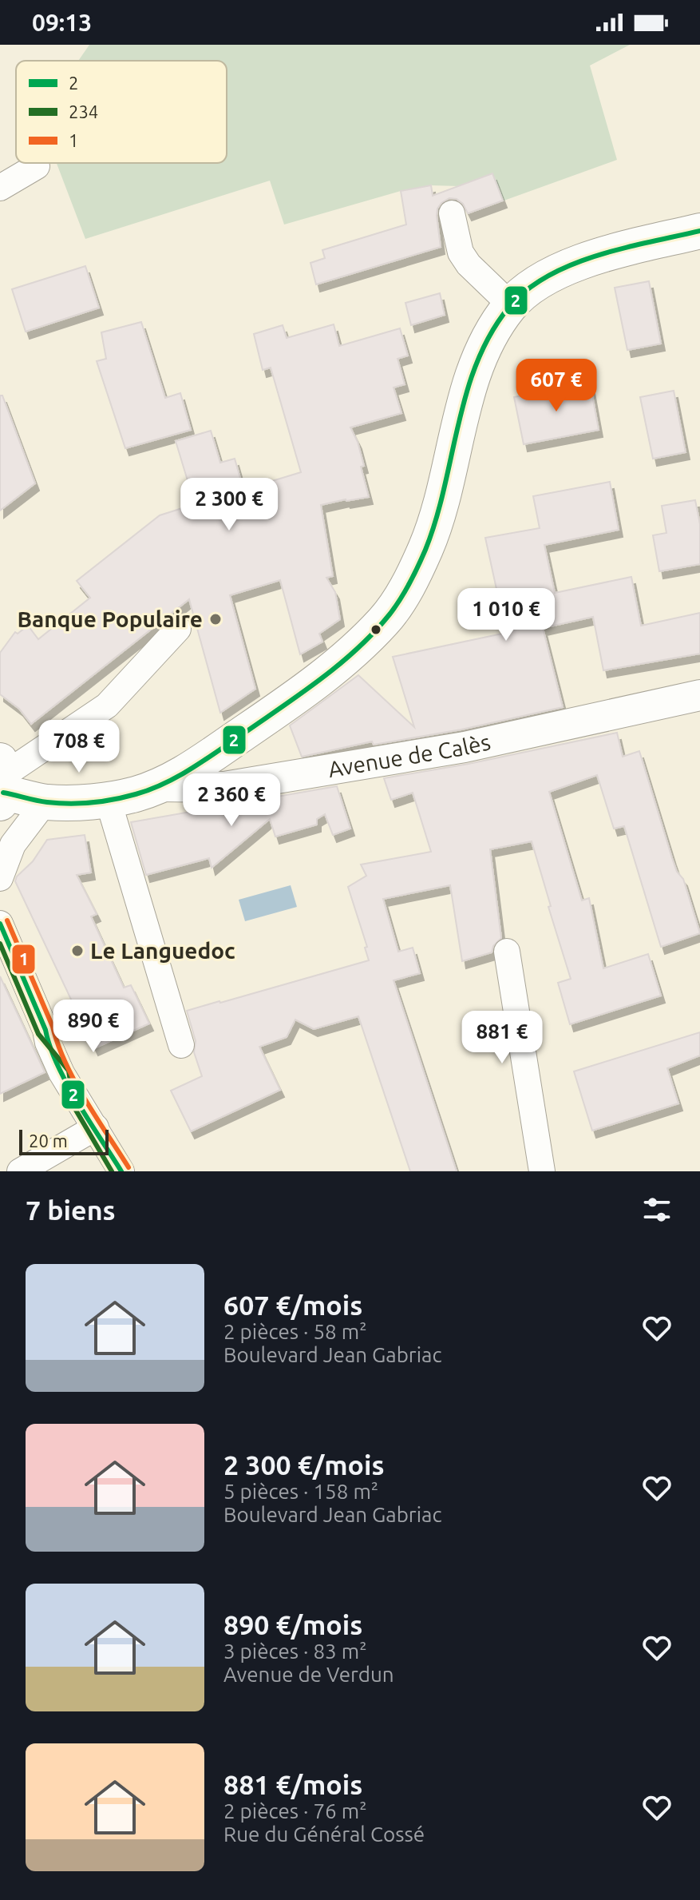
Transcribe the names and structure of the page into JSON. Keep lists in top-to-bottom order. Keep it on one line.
{"streets":{"main road":["Avenue de Calès"]},"places":["Banque Populaire","Le Languedoc"],"lines":["transit line 2","transit line 1","transit line 234"],"legend":["2","234","1"],"scale_bar":"20 m","page":{"status":"09:13","price":["607 €","2 300 €","1 010 €","708 €","2 360 €","890 €","881 €"],"scale":"20 m","heading":"7 biens","list":[{"name":"607 €/mois","note":"2 pièces · 58 m² · Boulevard Jean Gabriac"},{"name":"2 300 €/mois","note":"5 pièces · 158 m² · Boulevard Jean Gabriac"},{"name":"890 €/mois","note":"3 pièces · 83 m² · Avenue de Verdun"},{"name":"881 €/mois","note":"2 pièces · 76 m² · Rue du Général Cossé"}]}}
